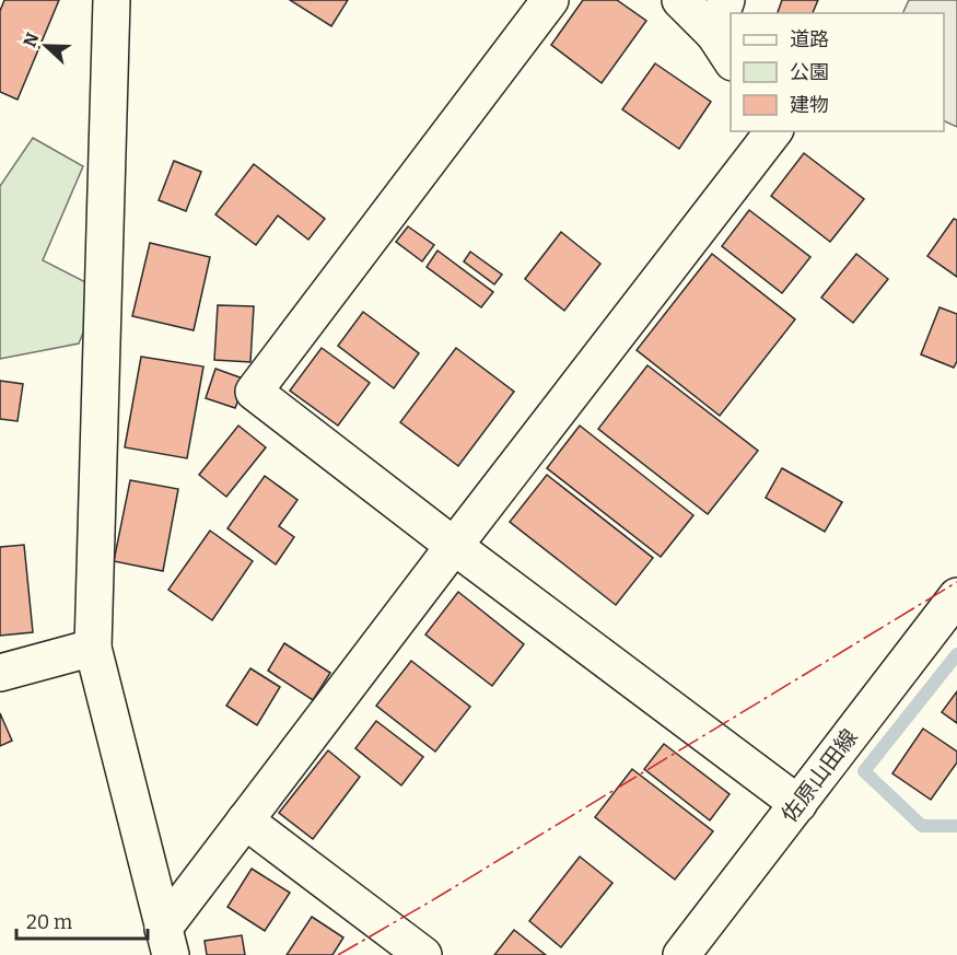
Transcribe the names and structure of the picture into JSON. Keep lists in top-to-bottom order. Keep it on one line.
{"streets":{"street":["佐原山田線"]},"legend":["道路","公園","建物"],"scale_bar":"20 m","north":"left"}
